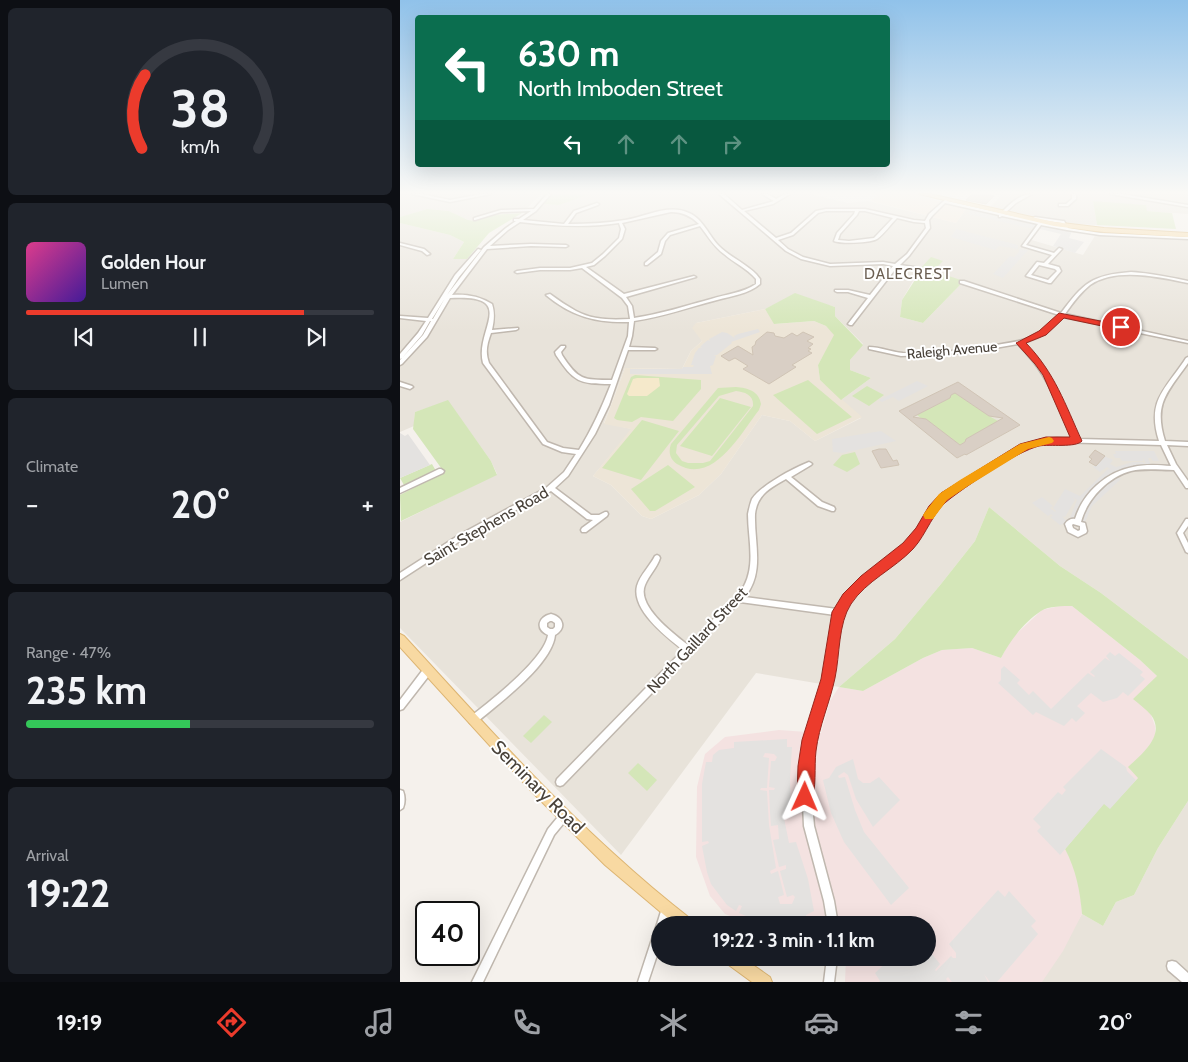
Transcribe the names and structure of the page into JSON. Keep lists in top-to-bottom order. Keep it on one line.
{"streets":{"main road":["Seminary Road"],"street":["Raleigh Avenue","Saint Stephens Road","North Gaillard Street"]},"districts":["DALECREST"],"page":{"turn":["630 m","North Imboden Street"],"song":["Golden Hour","Lumen"],"tile":["Climate",["Range · 47%","235 km"],["Arrival","19:22"]],"heat":["−","20°","+"],"limit":"40","trip":"19:22 · 3 min · 1.1 km","tabs":["19:19","20°"],"gauge":["38","km/h"]}}
